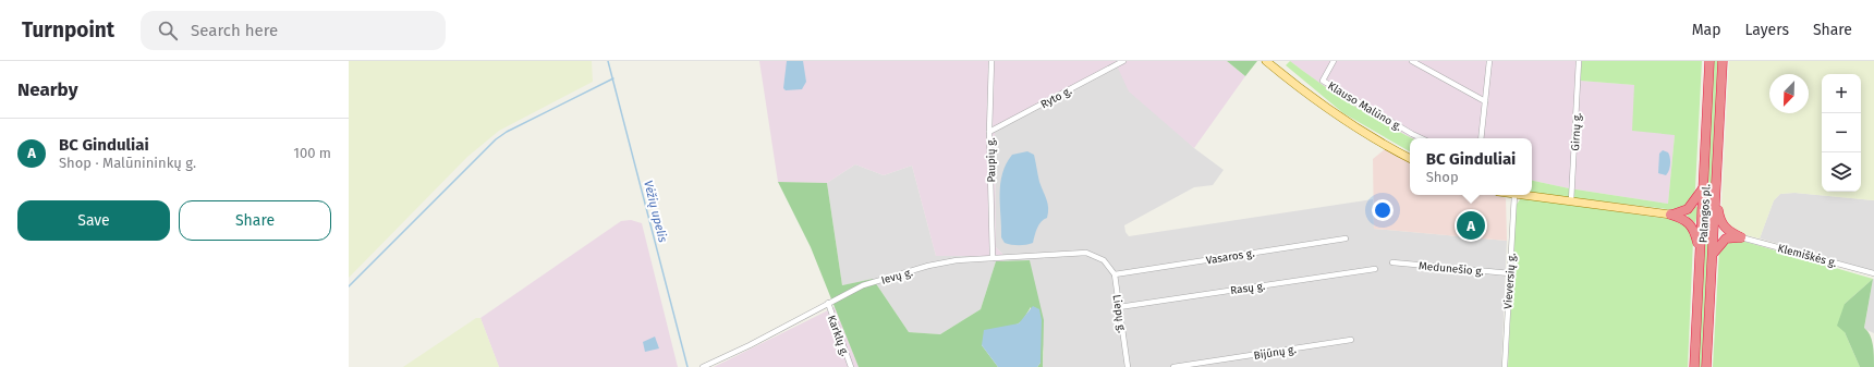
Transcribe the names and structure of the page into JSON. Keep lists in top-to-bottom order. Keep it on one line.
{"streets":{"highway":["Palangos pl."],"street":["Ryto g.","Klauso Malūno g.","Girnų g.","Paupių g.","Klemiškės g.","Vasaros g.","Medunešio g.","Ievų g.","Vieversių g.","Rasų g.","Liepų g.","Karklų g.","Bijūnų g."]},"crossings":[["Ryto g.","Paupių g."],["Paupių g.","Ievų g."],["Vasaros g.","Liepų g."],["Medunešio g.","Vieversių g."],["Ievų g.","Liepų g."],["Ievų g.","Karklų g."],["Rasų g.","Liepų g."]],"water":["Vėžių upelis"],"north":"bottom left","page":{"header":"Turnpoint","search":"Search here","nav":["Map","Layers","Share"],"heading":"Nearby","map_buttons":["+","−"],"list":[{"mark":"A","name":"BC Ginduliai","note":"Shop · Malūnininkų g.","value":"100 m"}],"popup":["BC Ginduliai","Shop"],"buttons":["Save","Share"],"pins":"A"}}
